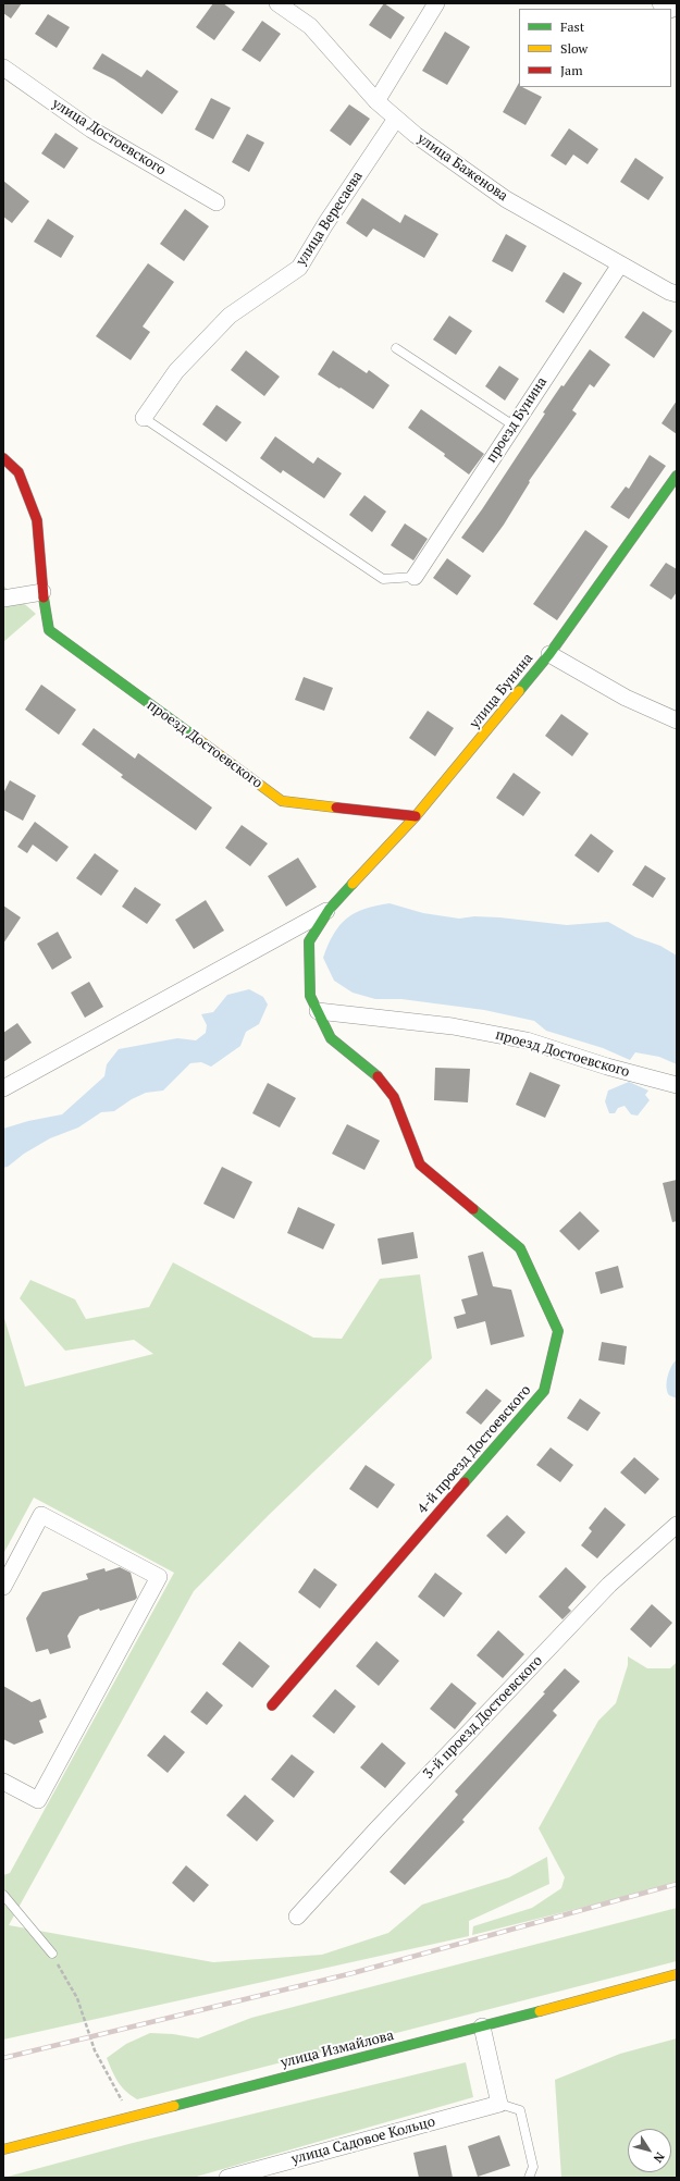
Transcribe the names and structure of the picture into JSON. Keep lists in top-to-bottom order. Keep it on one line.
{"streets":{"street":["улица Достоевского","улица Баженова","улица Вересаева","проезд Бунина","улица Бунина","проезд Достоевского","4-й проезд Достоевского","3-й проезд Достоевского","улица Измайлова","улица Садовое Кольцо"]},"crossings":[["улица Баженова","улица Вересаева"],["улица Баженова","проезд Бунина"],["улица Бунина","проезд Достоевского"],["улица Бунина","4-й проезд Достоевского"],["проезд Достоевского","4-й проезд Достоевского"]],"legend":["Fast","Slow","Jam"],"north":"bottom right"}
